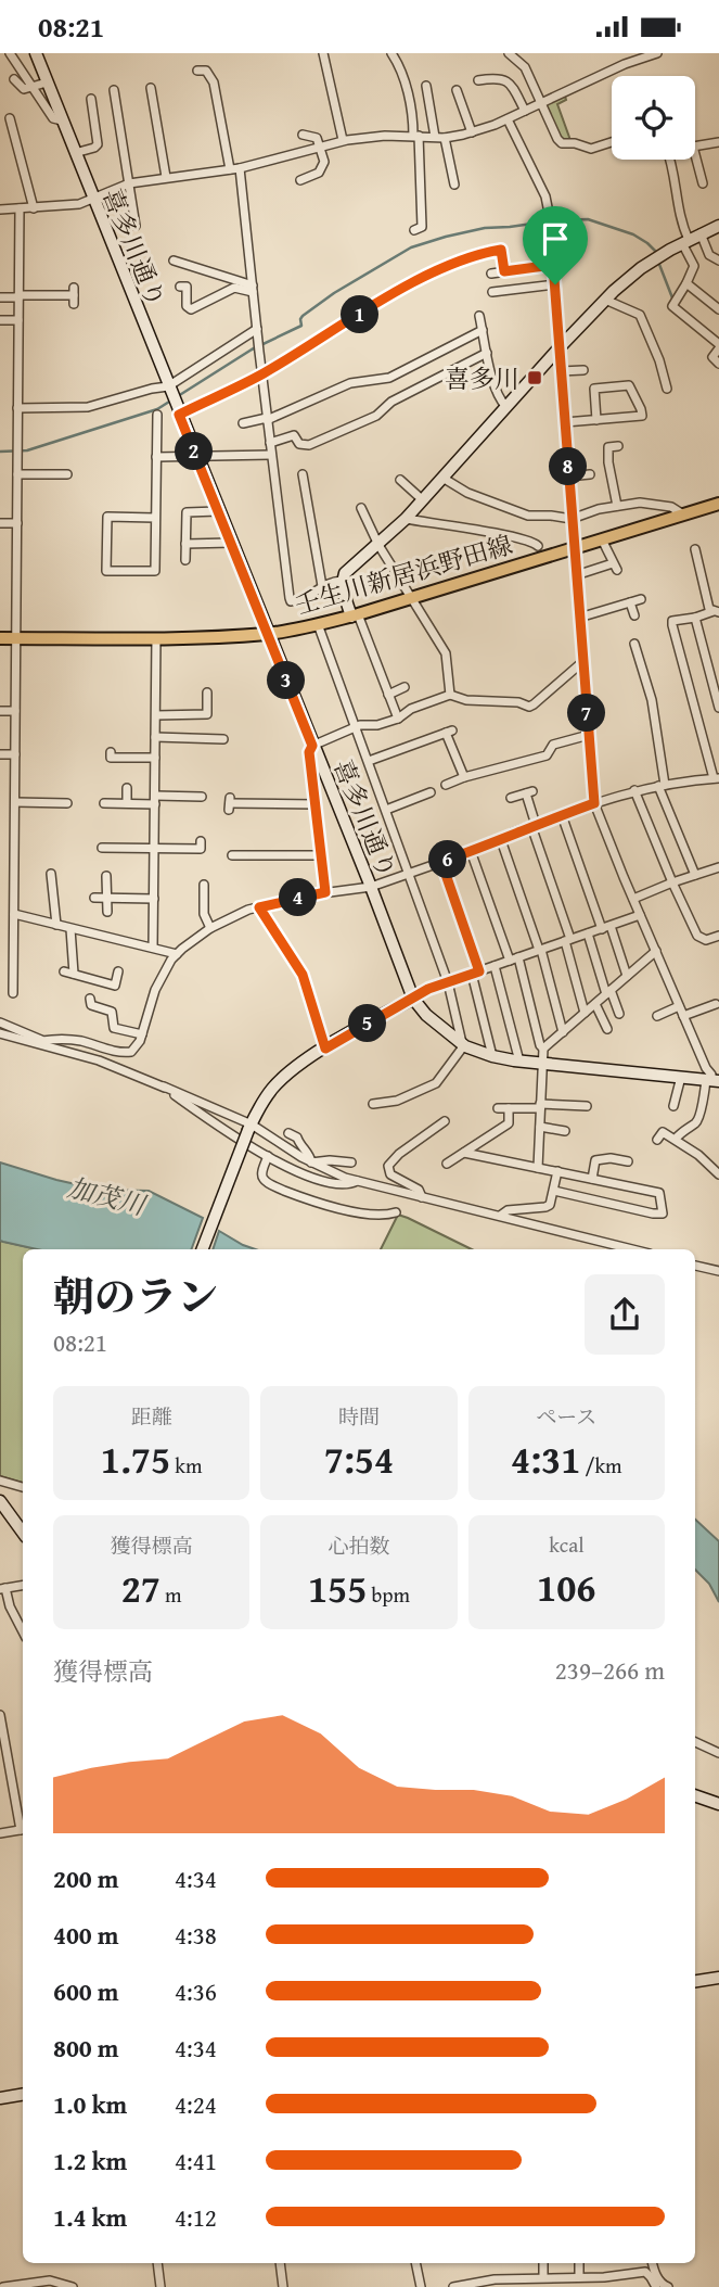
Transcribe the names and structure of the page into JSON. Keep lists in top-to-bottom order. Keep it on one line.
{"streets":{"main road":["壬生川新居浜野田線"],"street":["喜多川通り"]},"crossings":[["喜多川通り","壬生川新居浜野田線"]],"water":["加茂川"],"places":{"transit":["喜多川"]},"page":{"status":"08:21","pins":["1","2","8","3","7","6","4","5"],"heading":["朝のラン","08:21"],"stats":[["距離","1.75 km"],["時間","7:54"],["ペース","4:31 /km"],["獲得標高","27 m"],["心拍数","155 bpm"],["kcal","106"]],"chart":["獲得標高","239–266 m"],"list":[{"name":"200 m","note":"4:34"},{"name":"400 m","note":"4:38"},{"name":"600 m","note":"4:36"},{"name":"800 m","note":"4:34"},{"name":"1.0 km","note":"4:24"},{"name":"1.2 km","note":"4:41"},{"name":"1.4 km","note":"4:12"}]}}
